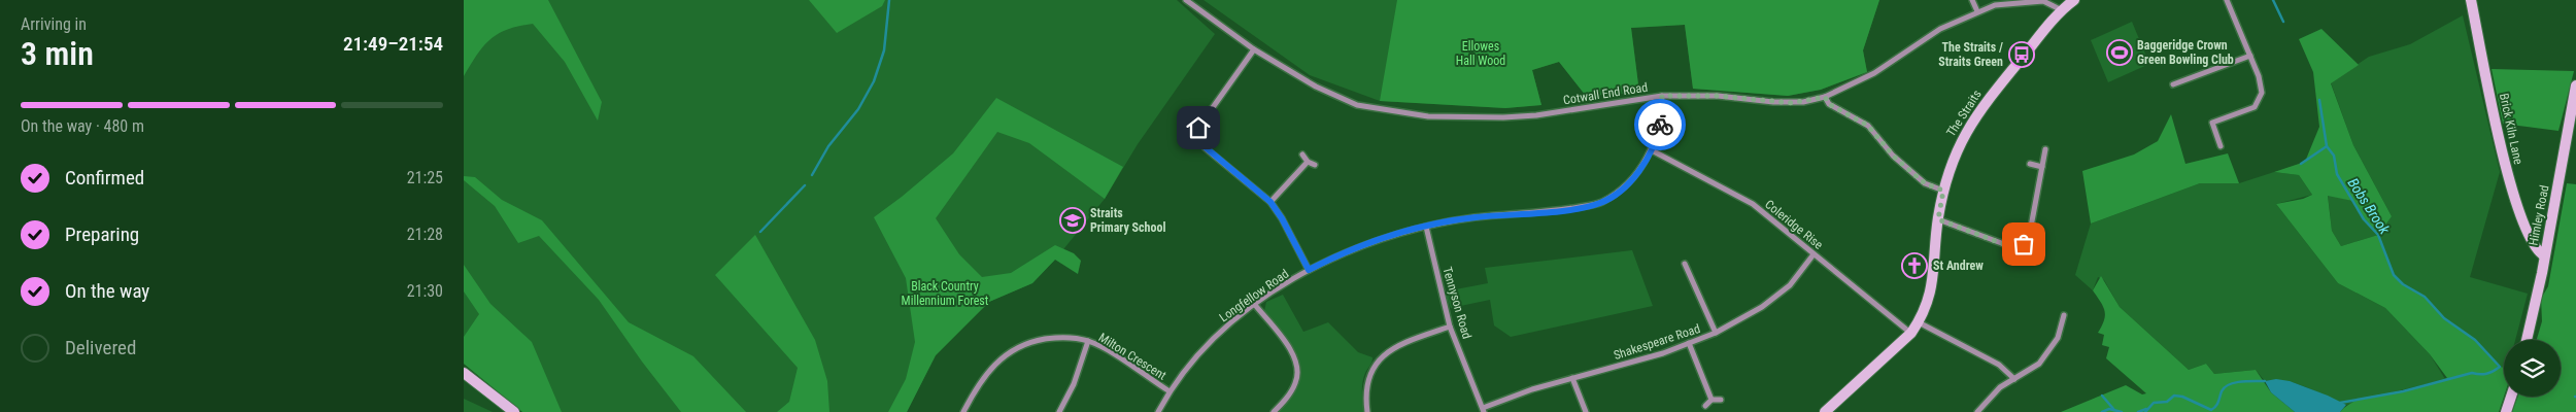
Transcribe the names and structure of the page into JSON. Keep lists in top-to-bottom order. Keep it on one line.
{"streets":{"street":["Cotwall End Road","The Straits","Brick Kiln Lane","Himley Road","Coleridge Rise","Longfellow Road","Tennyson Road","Shakespeare Road","Milton Crescent"]},"crossings":[["Cotwall End Road","The Straits"],["Cotwall End Road","Longfellow Road"],["The Straits","Coleridge Rise"],["Brick Kiln Lane","Himley Road"],["Coleridge Rise","Longfellow Road"],["Coleridge Rise","Shakespeare Road"],["Longfellow Road","Tennyson Road"],["Longfellow Road","Milton Crescent"],["Tennyson Road","Shakespeare Road"]],"water":["Bobs Brook"],"parks":["Ellowes Hall Wood","Black Country Millennium Forest"],"places":{"sports":["Baggeridge Crown Green Bowling Club"],"bus stop":["The Straits / Straits Green"],"school or university":["Straits Primary School"],"church":["St Andrew"]},"page":{"heading":["3 min","Arriving in","21:49–21:54"],"bar":"On the way · 480 m","list":[["Confirmed","21:25"],["Preparing","21:28"],["On the way","21:30"],"Delivered"]}}
